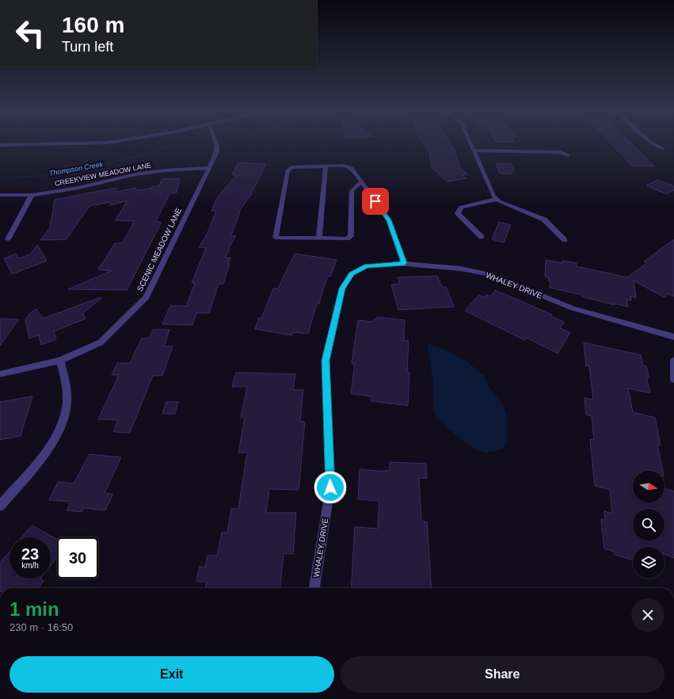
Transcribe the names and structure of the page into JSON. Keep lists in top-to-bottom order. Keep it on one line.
{"streets":{"street":["CREEKVIEW MEADOW LANE","SCENIC MEADOW LANE","WHALEY DRIVE"]},"crossings":[["CREEKVIEW MEADOW LANE","SCENIC MEADOW LANE"]],"water":["Thompson Creek"],"north":"right","page":{"turn":["160 m","Turn left"],"speed":"23 km/h","limit":"30","heading":["1 min","230 m · 16:50"],"buttons":["Exit","Share"]}}
